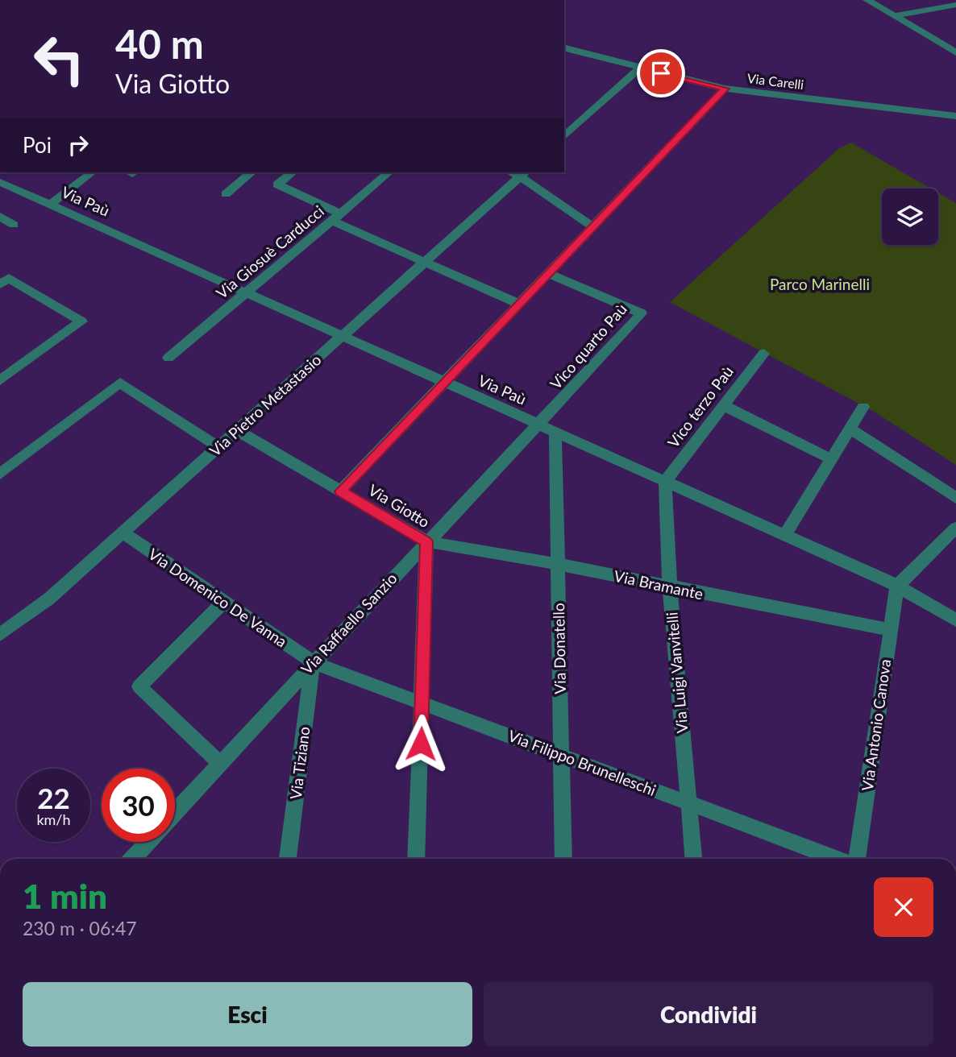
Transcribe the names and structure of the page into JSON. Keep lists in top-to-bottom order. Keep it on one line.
{"streets":{"street":["Via Carelli","Via Paù","Via Giosuè Carducci","Vico quarto Paù","Via Pietro Metastasio","Vico terzo Paù","Via Giotto","Via Bramante","Via Domenico De Vanna","Via Raffaello Sanzio","Via Donatello","Via Luigi Vanvitelli","Via Antonio Canova","Via Tiziano","Via Filippo Brunelleschi"]},"crossings":[["Via Paù","Via Giosuè Carducci"],["Via Paù","Vico quarto Paù"],["Via Paù","Via Pietro Metastasio"],["Via Paù","Vico terzo Paù"],["Via Paù","Via Raffaello Sanzio"],["Via Paù","Via Donatello"],["Via Paù","Via Luigi Vanvitelli"],["Via Paù","Via Antonio Canova"],["Vico quarto Paù","Via Raffaello Sanzio"],["Via Pietro Metastasio","Via Giotto"],["Via Pietro Metastasio","Via Domenico De Vanna"],["Vico terzo Paù","Via Luigi Vanvitelli"],["Via Giotto","Via Bramante"],["Via Giotto","Via Raffaello Sanzio"],["Via Bramante","Via Raffaello Sanzio"],["Via Bramante","Via Donatello"],["Via Bramante","Via Luigi Vanvitelli"],["Via Bramante","Via Antonio Canova"],["Via Domenico De Vanna","Via Raffaello Sanzio"],["Via Domenico De Vanna","Via Tiziano"],["Via Domenico De Vanna","Via Filippo Brunelleschi"],["Via Raffaello Sanzio","Via Tiziano"],["Via Raffaello Sanzio","Via Filippo Brunelleschi"],["Via Donatello","Via Filippo Brunelleschi"],["Via Luigi Vanvitelli","Via Filippo Brunelleschi"],["Via Tiziano","Via Filippo Brunelleschi"]],"parks":["Parco Marinelli"],"page":{"turn":["40 m","Via Giotto"],"then":"Poi","speed":"22 km/h","limit":"30","heading":["1 min","230 m · 06:47"],"buttons":["Esci","Condividi"]}}
